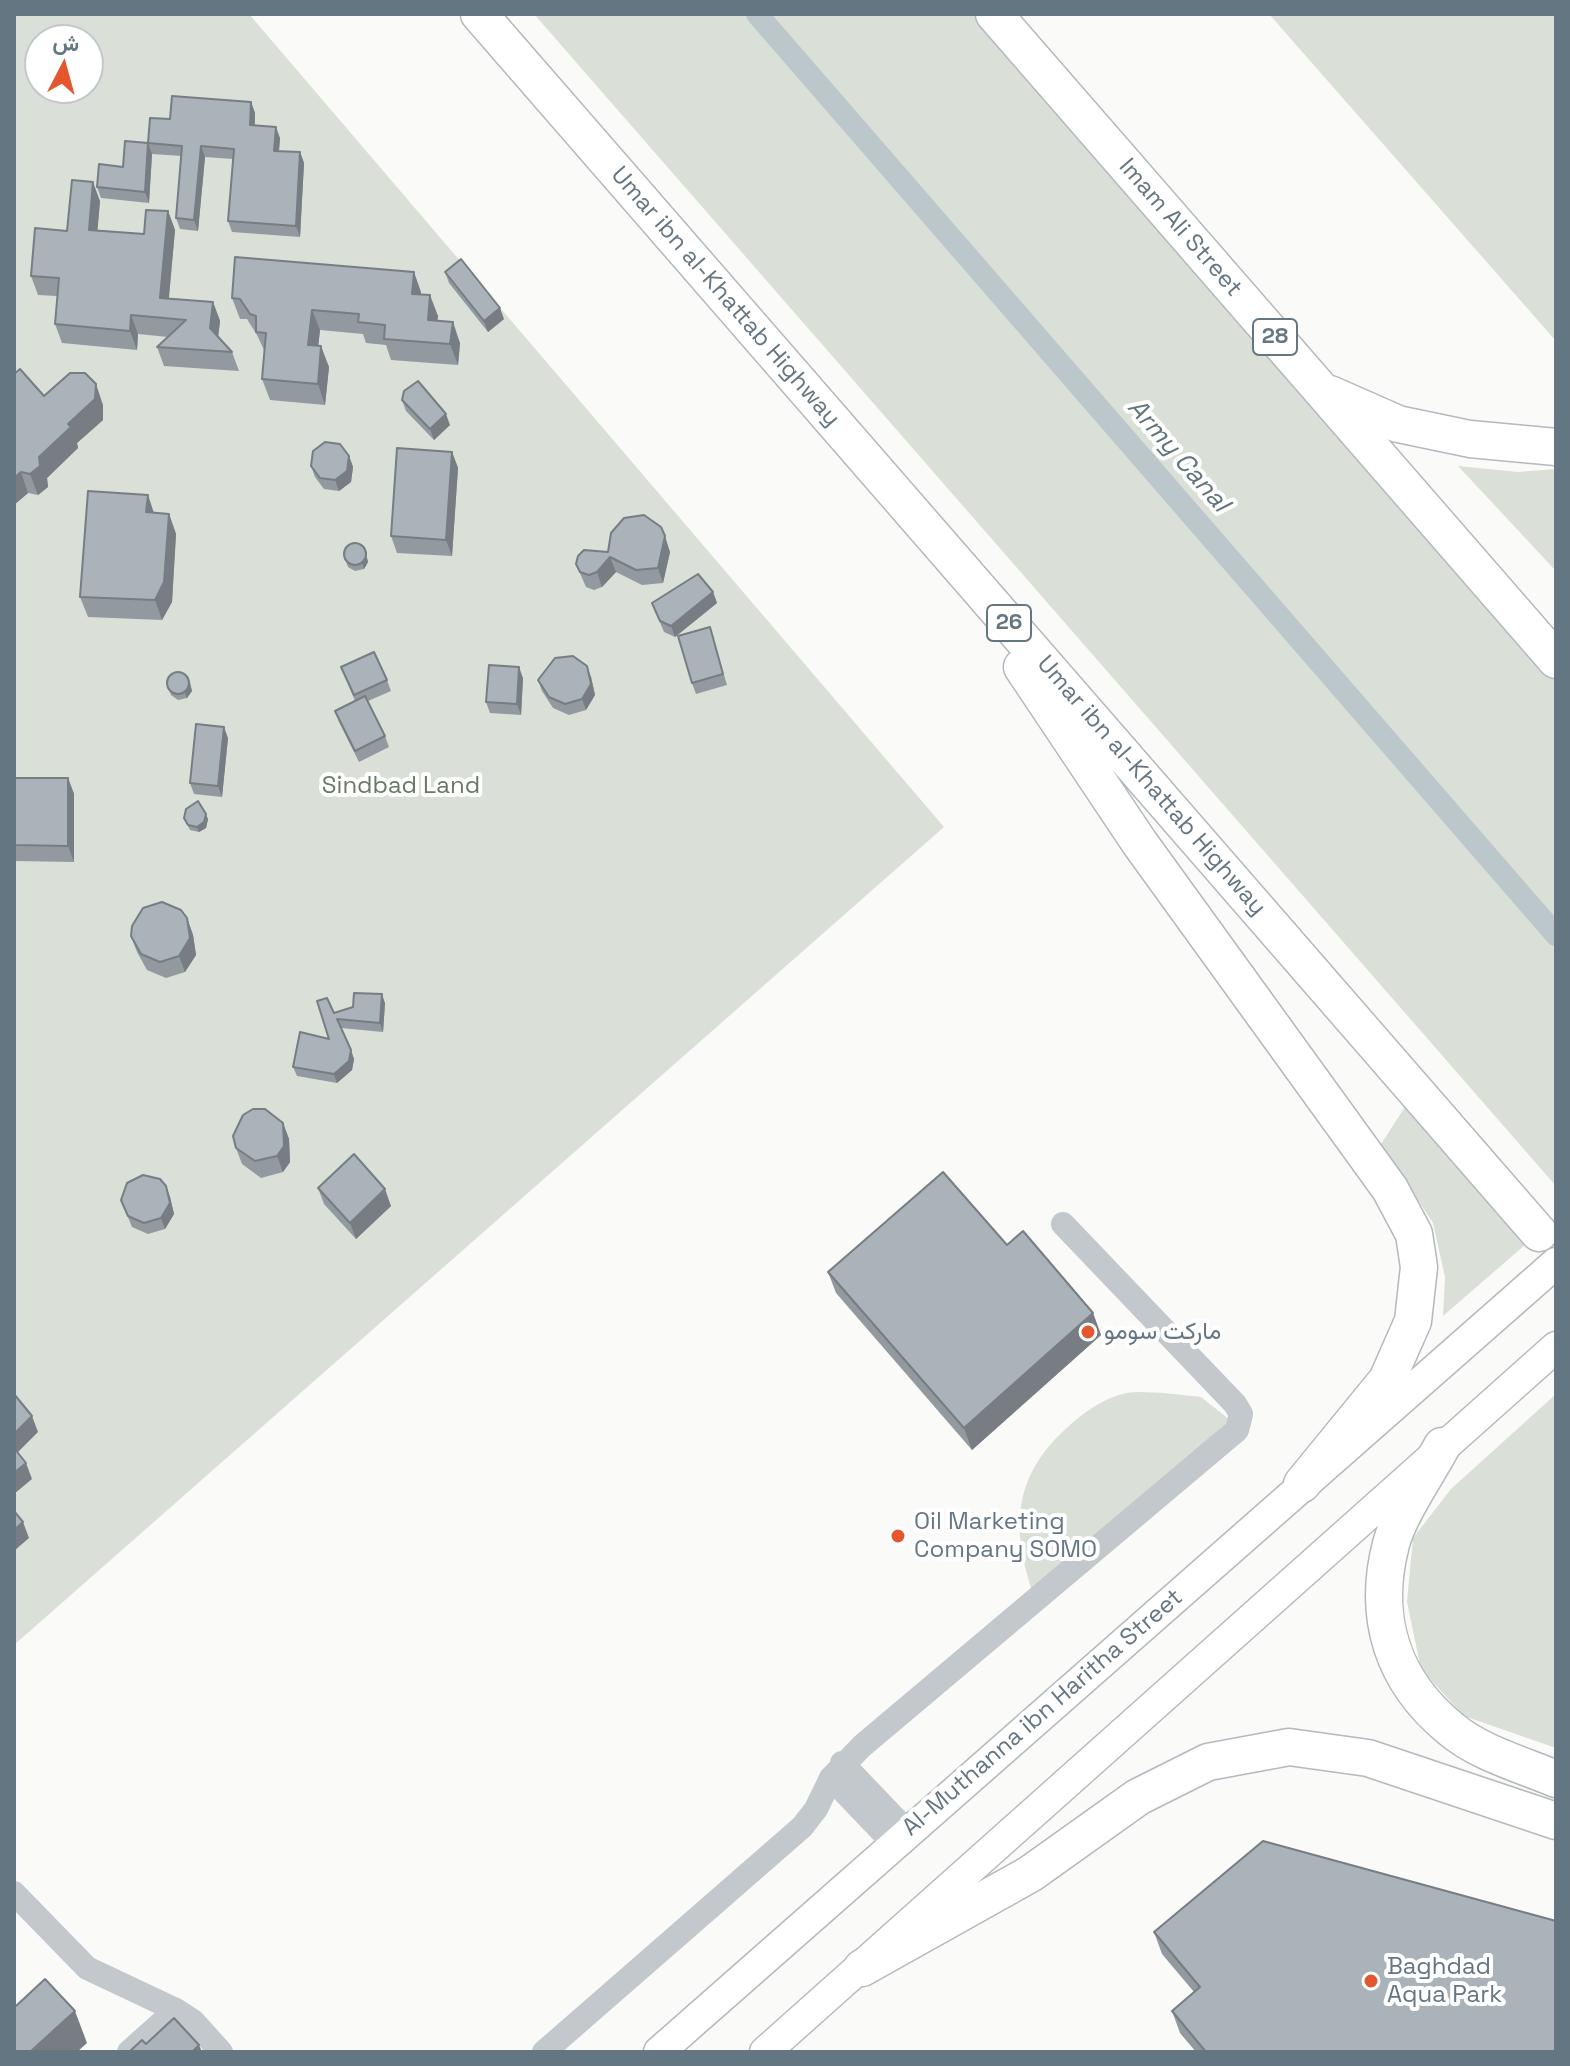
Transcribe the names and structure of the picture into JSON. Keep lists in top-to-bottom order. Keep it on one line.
{"streets":{"highway":["Imam Ali Street","Umar ibn al-Khattab Highway","28","26"],"main road":["Al-Muthanna ibn Haritha Street"]},"crossings":[["Umar ibn al-Khattab Highway","Al-Muthanna ibn Haritha Street"]],"water":["Army Canal"],"parks":["Sindbad Land"],"places":["ماركت سومو","Oil Marketing Company SOMO","Baghdad Aqua Park"],"north":"top"}
